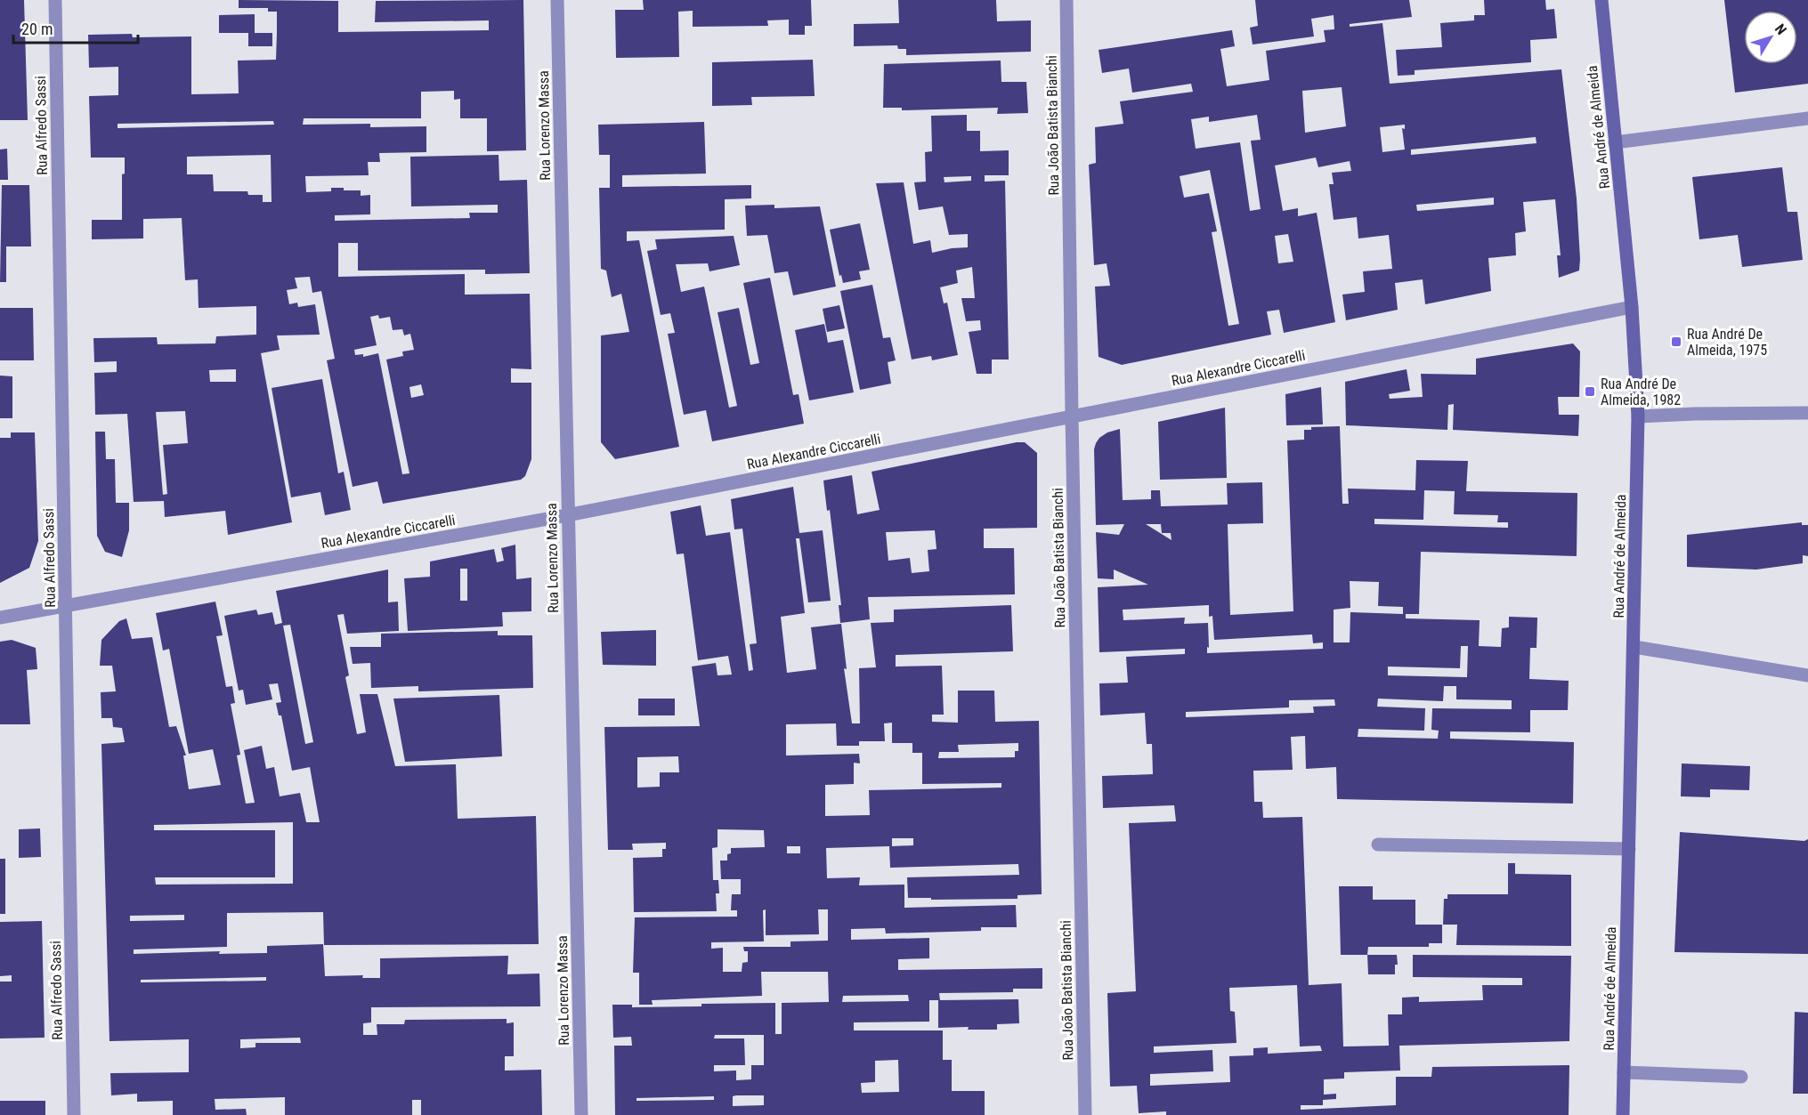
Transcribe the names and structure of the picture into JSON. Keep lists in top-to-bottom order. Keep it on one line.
{"streets":{"main road":["Rua André de Almeida"],"street":["Rua Alfredo Sassi","Rua Lorenzo Massa","Rua João Batista Bianchi","Rua Alexandre Ciccarelli"]},"crossings":[["Rua Alfredo Sassi","Rua Alexandre Ciccarelli"],["Rua Lorenzo Massa","Rua Alexandre Ciccarelli"],["Rua João Batista Bianchi","Rua Alexandre Ciccarelli"],["Rua André de Almeida","Rua Alexandre Ciccarelli"]],"places":{"transit":["Rua André De Almeida, 1975","Rua André De Almeida, 1982"]},"scale_bar":"20 m","north":"top right"}
